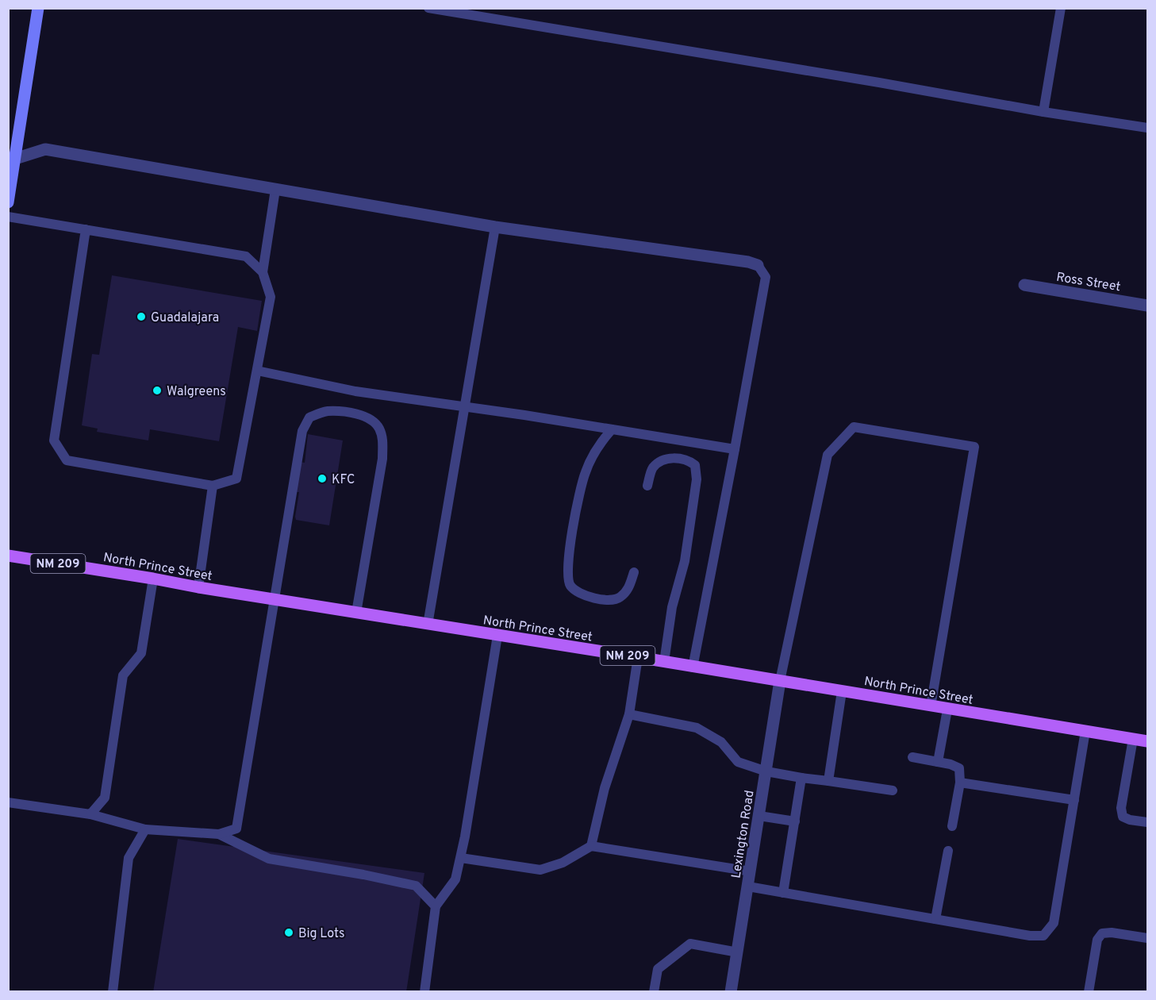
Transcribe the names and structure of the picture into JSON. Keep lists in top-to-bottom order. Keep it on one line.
{"streets":{"main road":["NM 209","North Prince Street"],"street":["Ross Street","Lexington Road"]},"crossings":[["North Prince Street","Lexington Road"]],"places":["Guadalajara","Walgreens","KFC","Big Lots"]}
